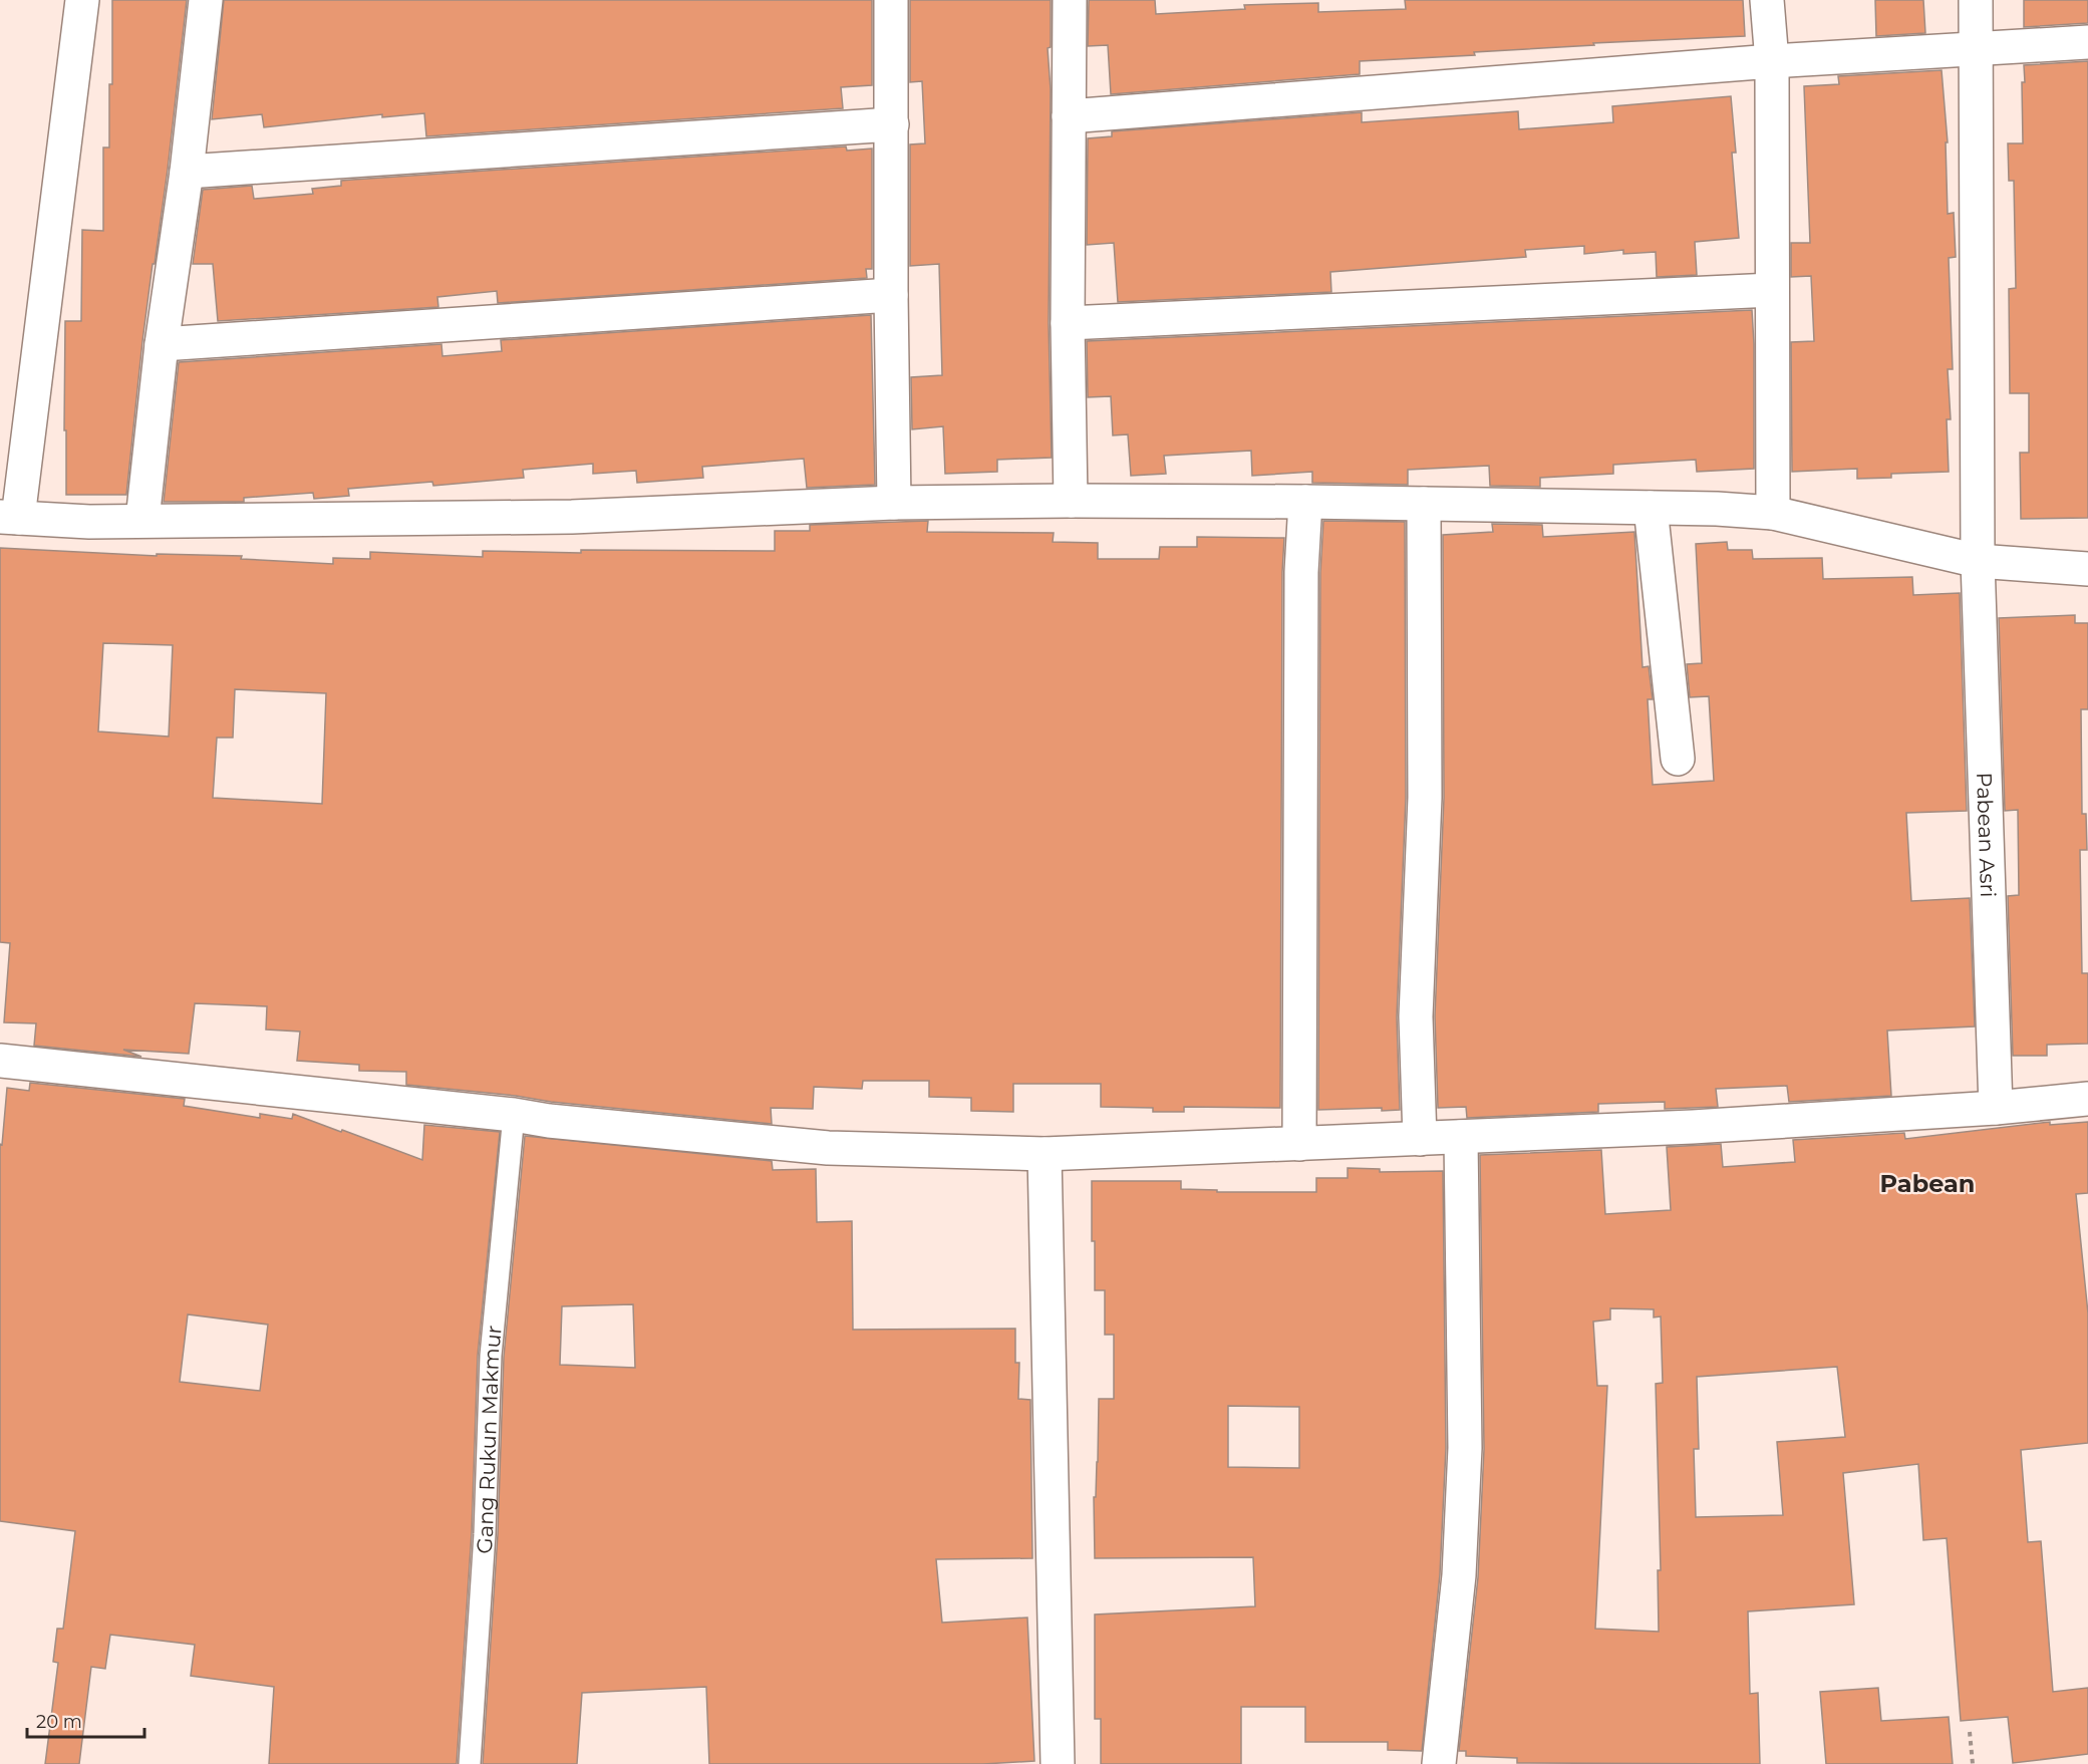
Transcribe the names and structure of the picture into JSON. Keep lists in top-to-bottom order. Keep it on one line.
{"streets":{"street":["Pabean Asri"],"lane":["Gang Rukun Makmur"]},"districts":["Pabean"],"scale_bar":"20 m"}
